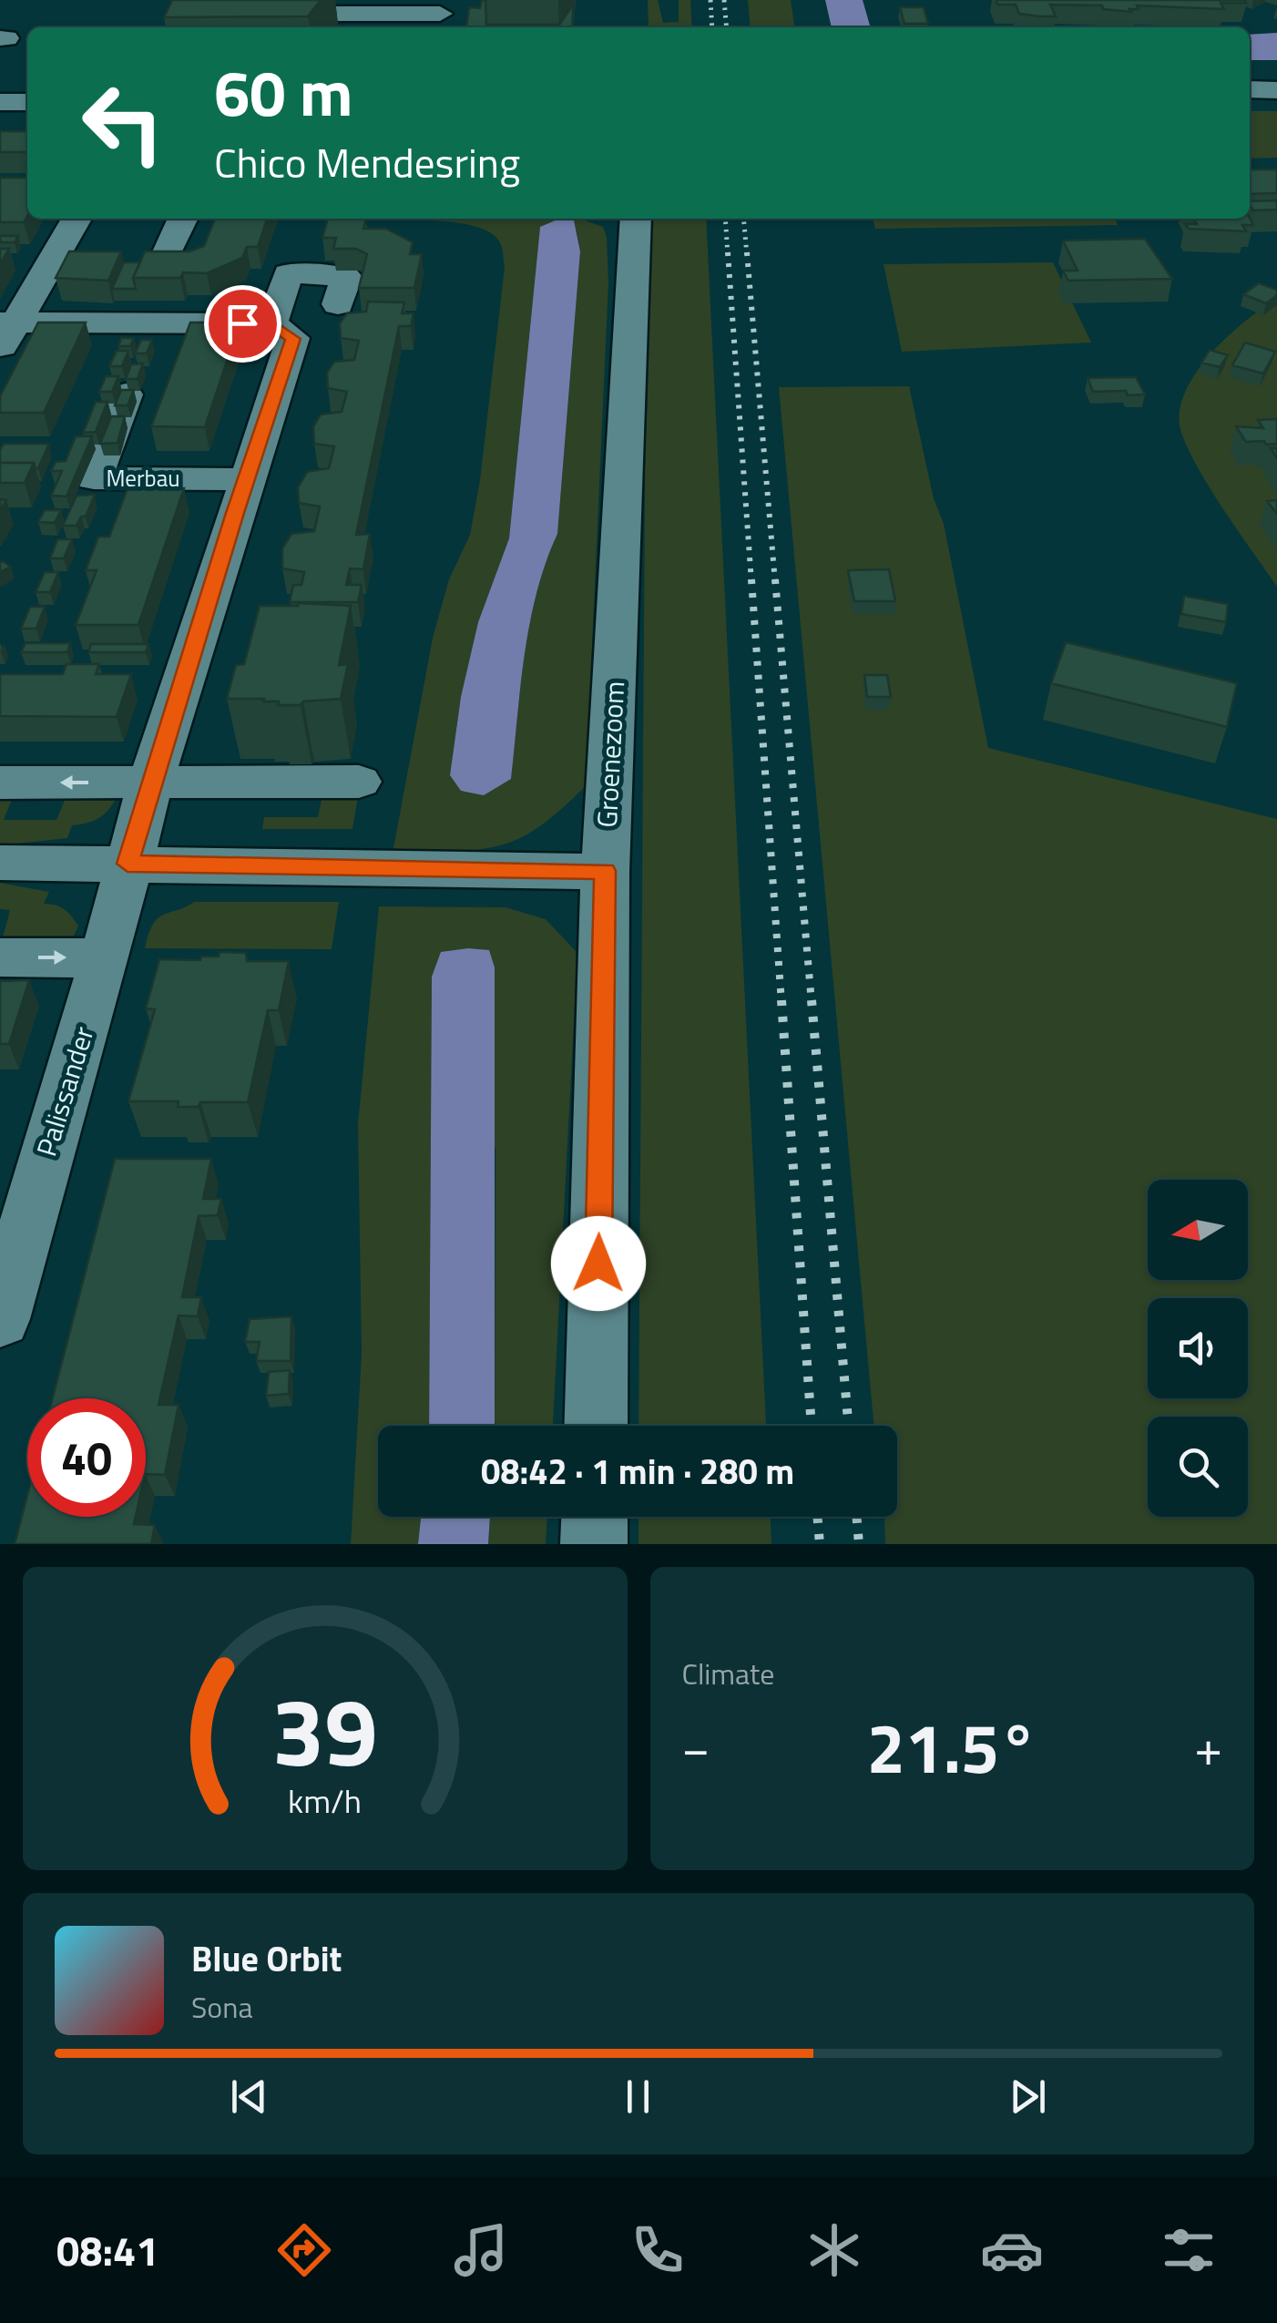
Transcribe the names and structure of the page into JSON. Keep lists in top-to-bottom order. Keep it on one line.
{"streets":{"street":["Merbau","Groenezoom","Palissander"]},"north":"left","page":{"turn":["60 m","Chico Mendesring"],"limit":"40","trip":"08:42 · 1 min · 280 m","tile":"Climate","heat":["−","21.5°","+"],"song":["Blue Orbit","Sona"],"tabs":"08:41","gauge":["39","km/h"]}}
